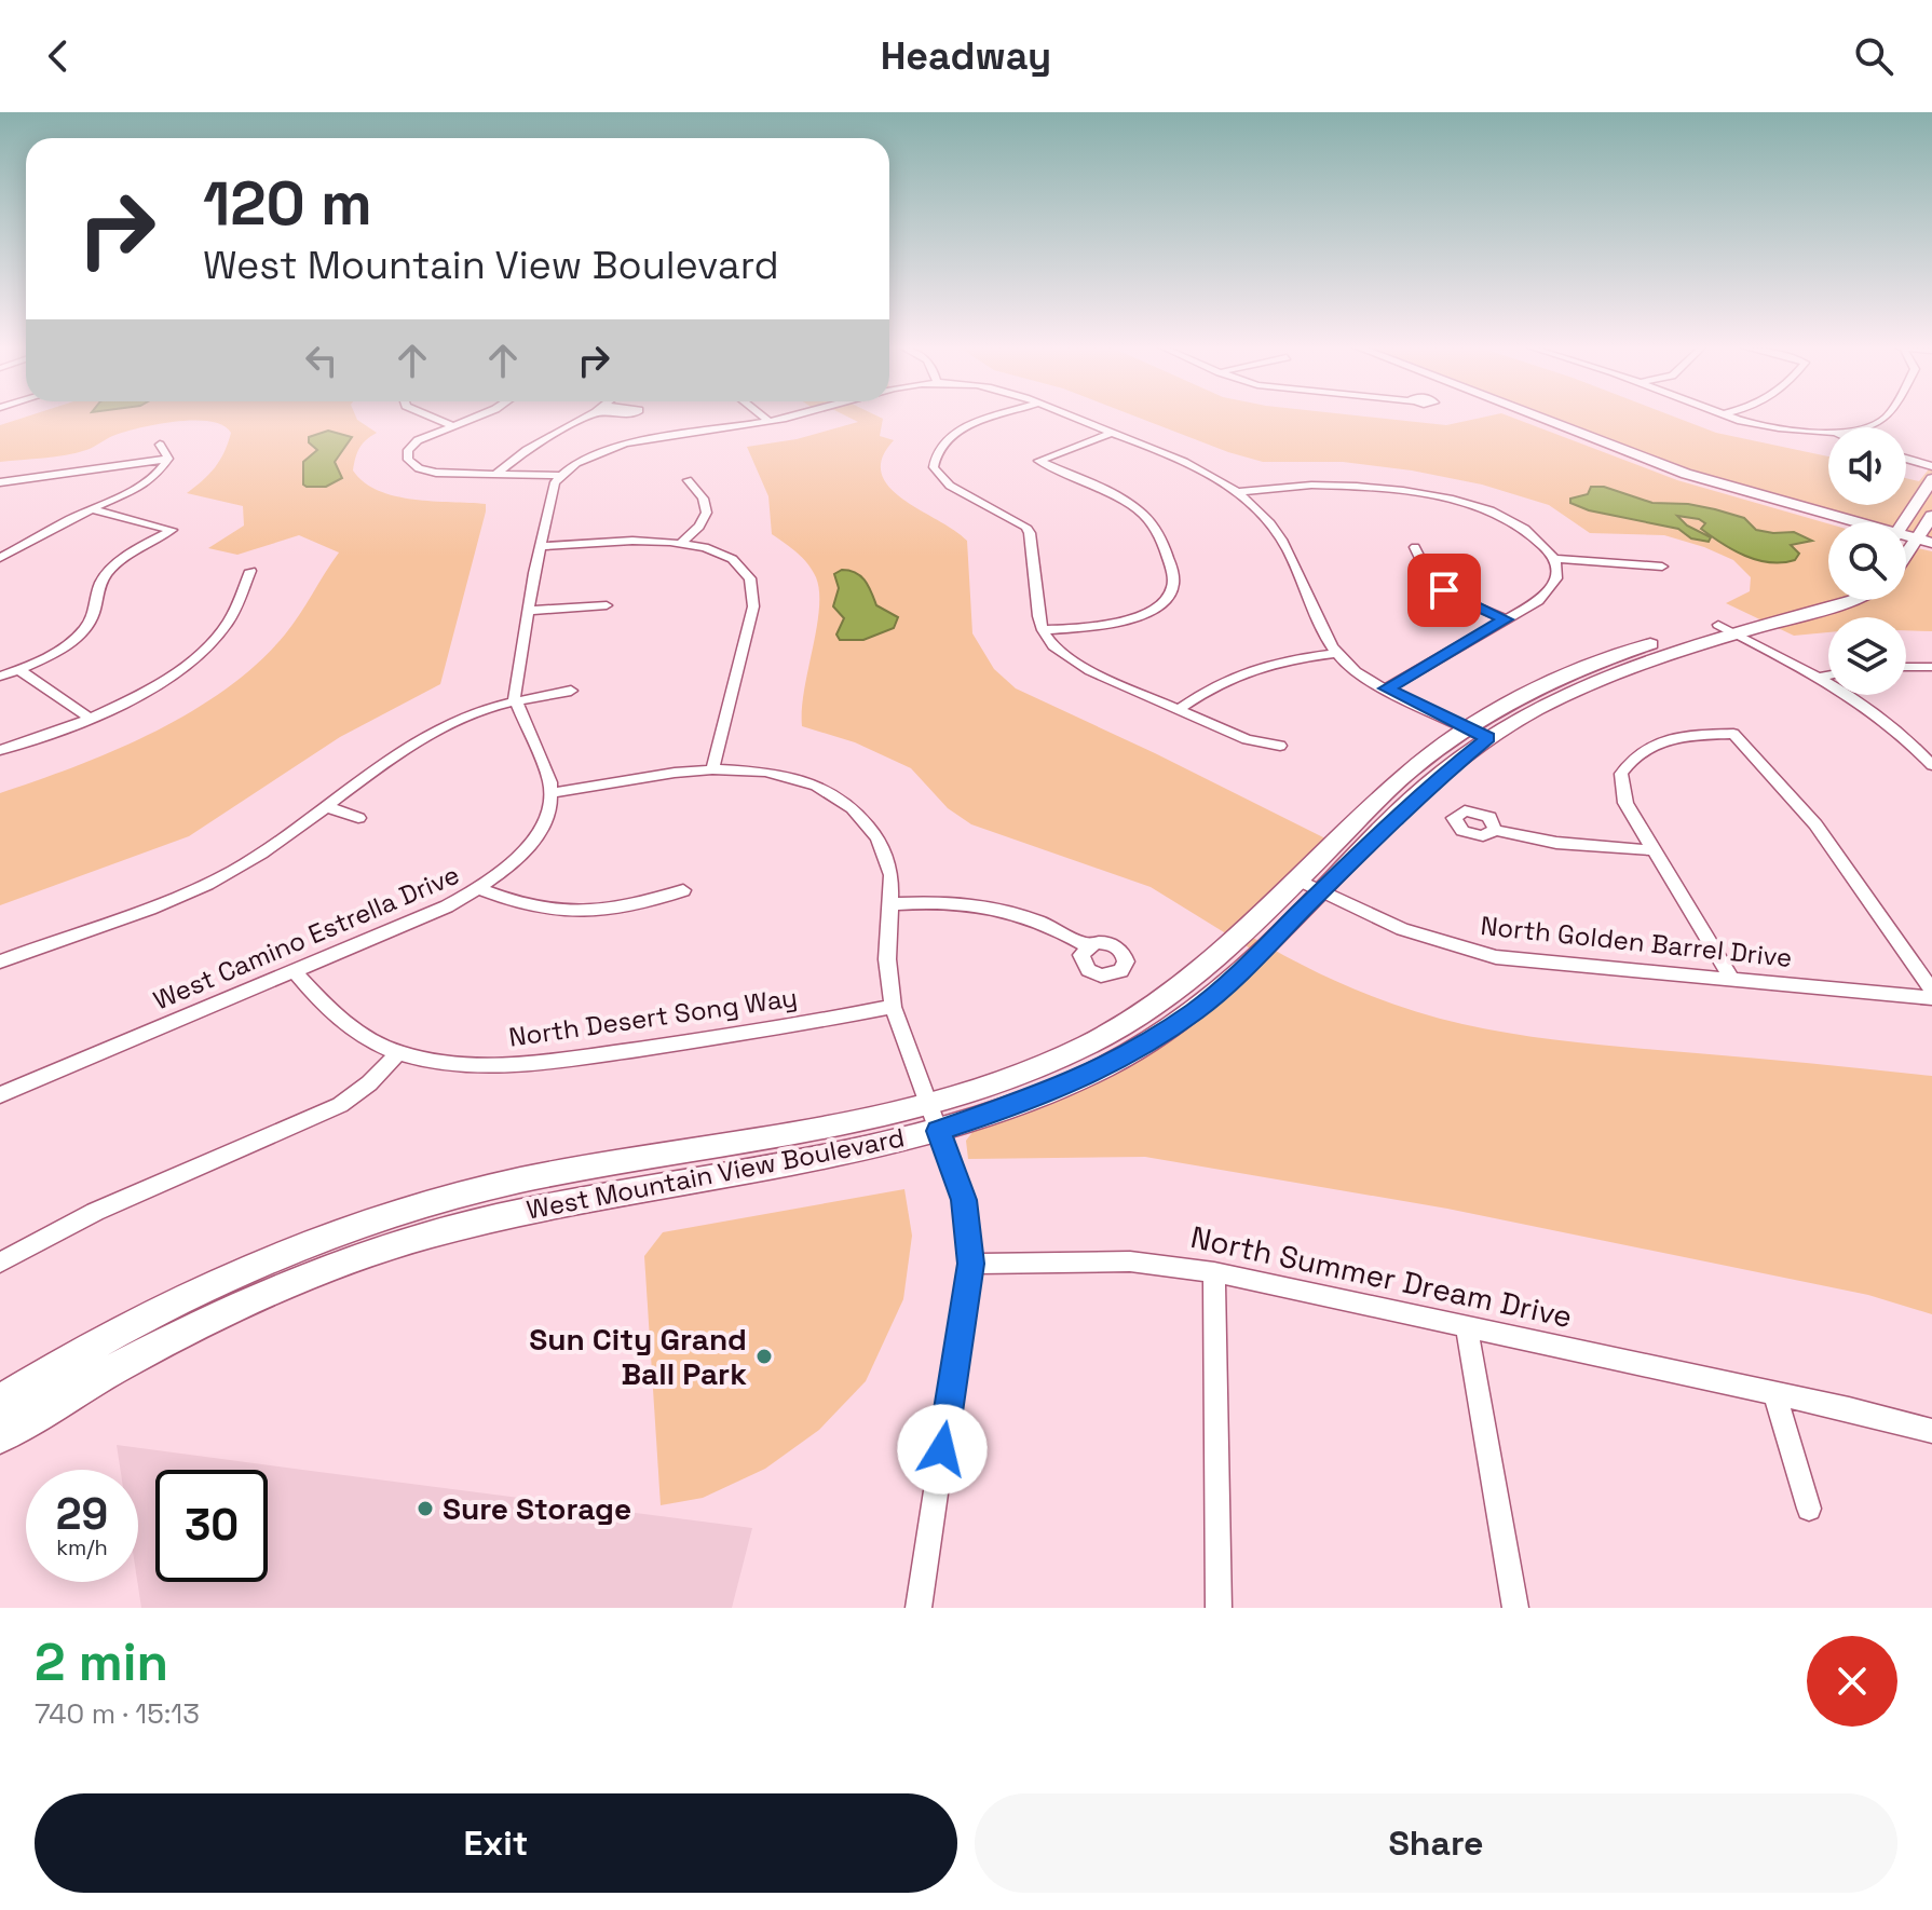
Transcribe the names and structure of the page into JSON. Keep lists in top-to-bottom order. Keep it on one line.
{"streets":{"street":["West Camino Estrella Drive","North Golden Barrel Drive","North Desert Song Way","West Mountain View Boulevard","North Summer Dream Drive"]},"crossings":[["West Camino Estrella Drive","North Desert Song Way"],["North Golden Barrel Drive","West Mountain View Boulevard"]],"places":["Sun City Grand Ball Park","Sure Storage"],"page":{"header":"Headway","turn":["120 m","West Mountain View Boulevard"],"speed":"29 km/h","limit":"30","heading":["2 min","740 m · 15:13"],"buttons":["Exit","Share"]}}
